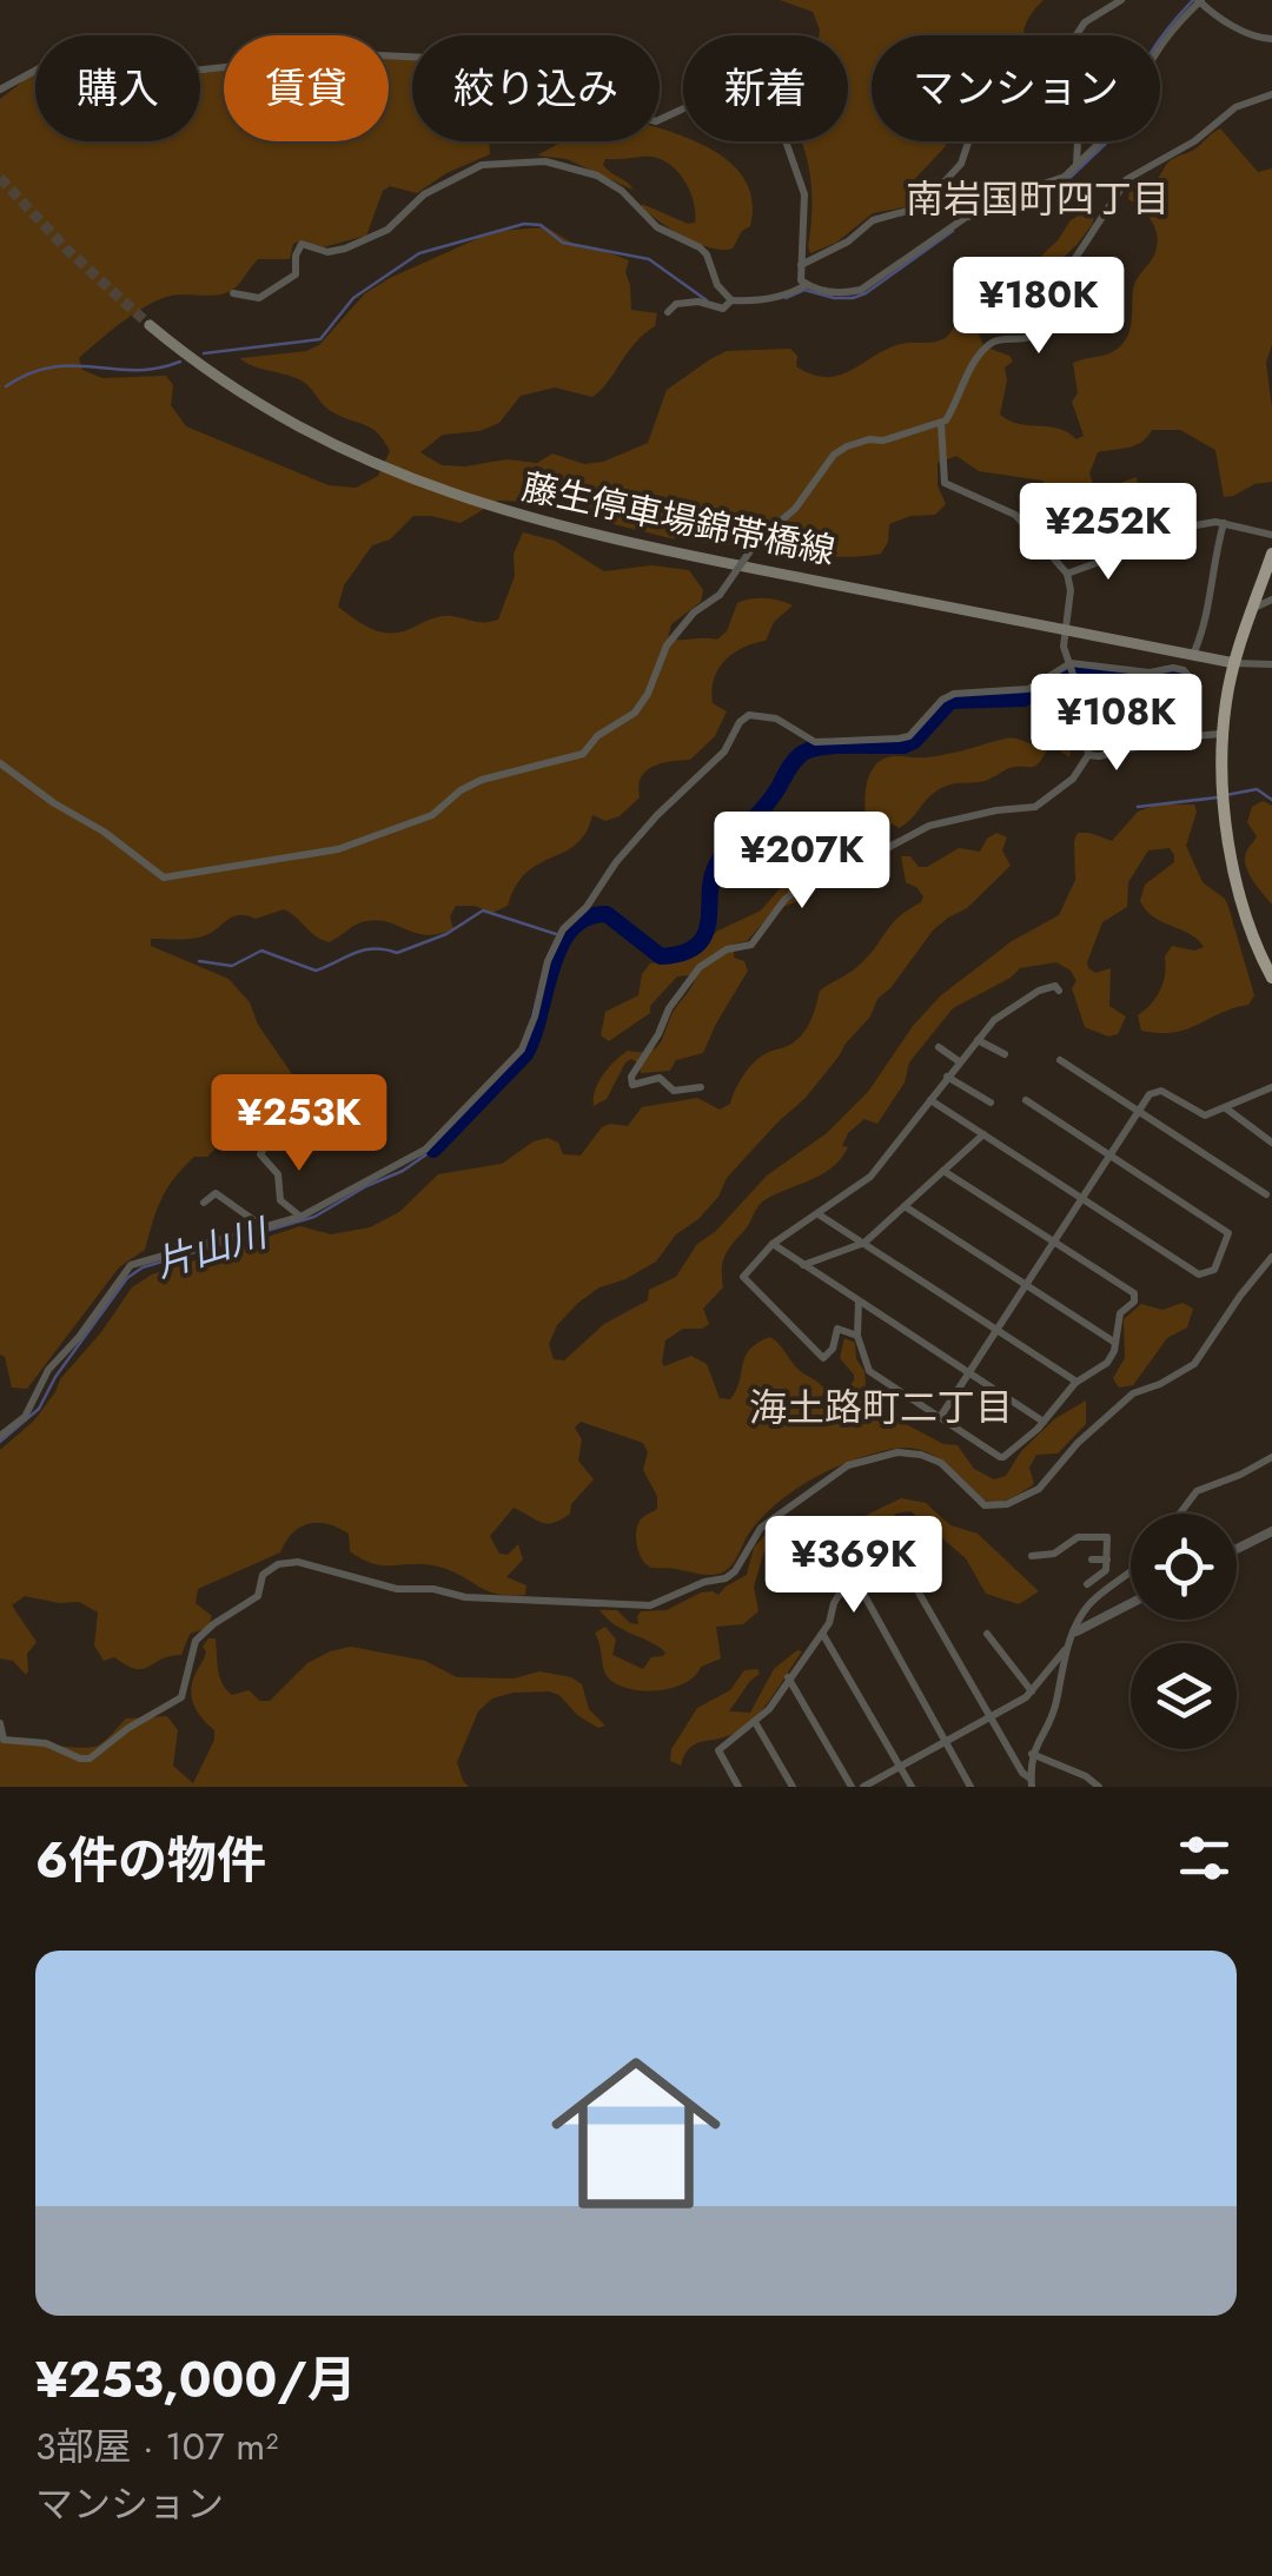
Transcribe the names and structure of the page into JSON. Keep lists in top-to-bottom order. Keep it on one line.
{"streets":{"main road":["藤生停車場錦帯橋線"]},"districts":["南岩国町四丁目","海土路町二丁目"],"water":["片山川"],"page":{"chip":["購入","賃貸","絞り込み","新着","マンション"],"price":["¥180K","¥252K","¥108K","¥207K","¥253K","¥369K"],"heading":"6件の物件","list":[{"name":"¥253,000/月","note":"3部屋 · 107 m² · マンション"}]}}
